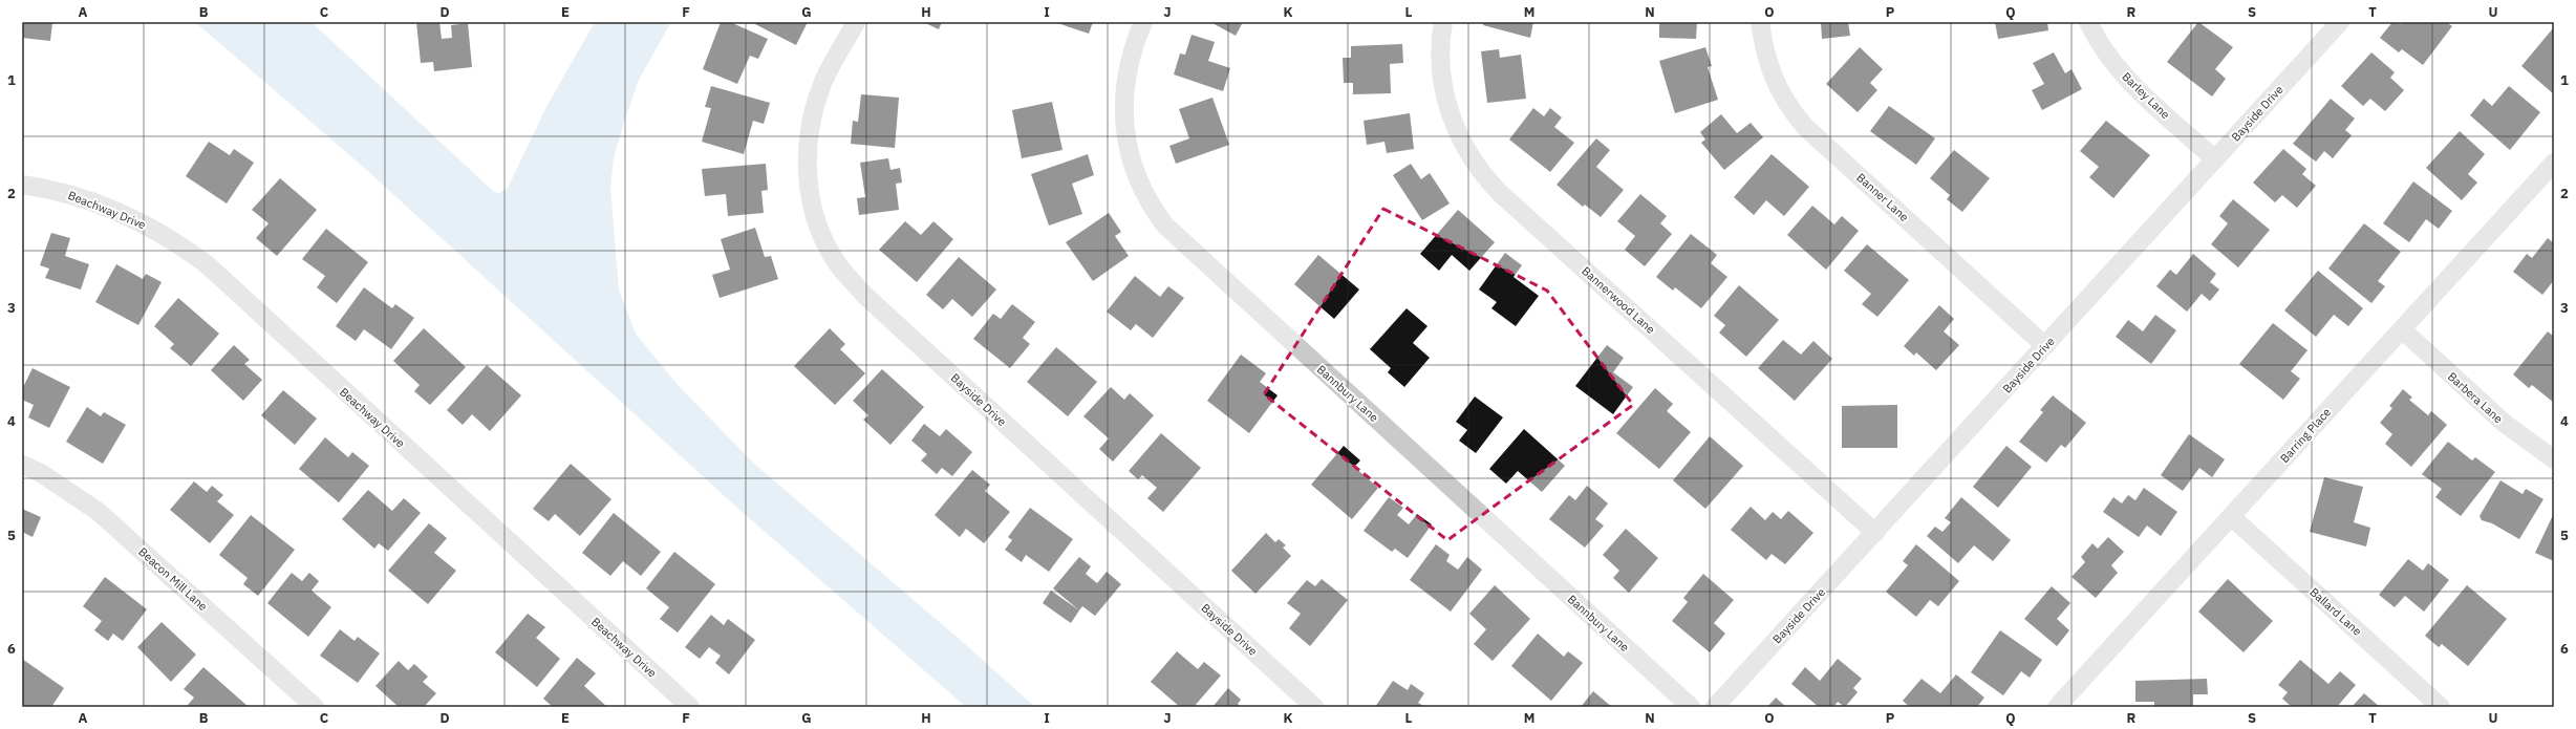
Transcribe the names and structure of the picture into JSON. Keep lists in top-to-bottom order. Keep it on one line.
{"streets":{"street":["Barley Lane","Bayside Drive","Banner Lane","Beachway Drive","Bannerwood Lane","Bannbury Lane","Barbera Lane","Barring Place","Beacon Mill Lane","Ballard Lane"]},"crossings":[["Barley Lane","Bayside Drive"],["Bayside Drive","Banner Lane"],["Bayside Drive","Bannerwood Lane"],["Barbera Lane","Barring Place"],["Barring Place","Ballard Lane"]],"grid":{"columns":["A","B","C","D","E","F","G","H","I","J","K","L","M","N","O","P","Q","R","S","T","U"],"rows":["1","2","3","4","5","6"]}}
